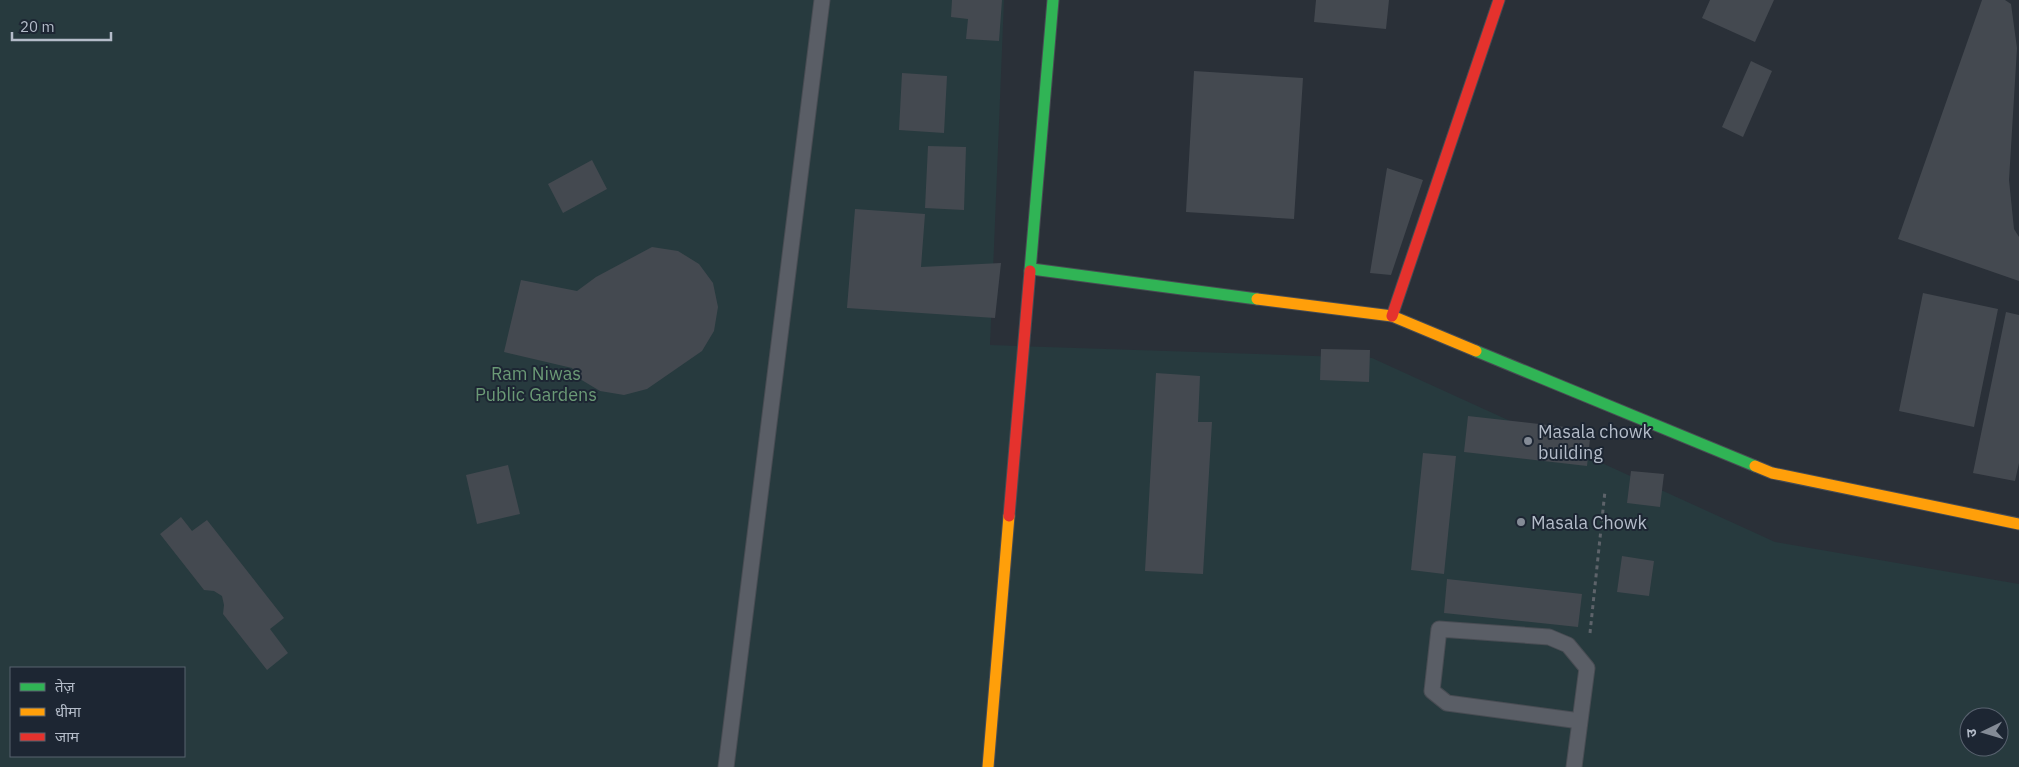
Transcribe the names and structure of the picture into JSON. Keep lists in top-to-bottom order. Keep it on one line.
{"parks":["Ram Niwas Public Gardens"],"places":["Masala chowk building","Masala Chowk"],"legend":["तेज़","धीमा","जाम"],"scale_bar":"20 m","north":"left"}
